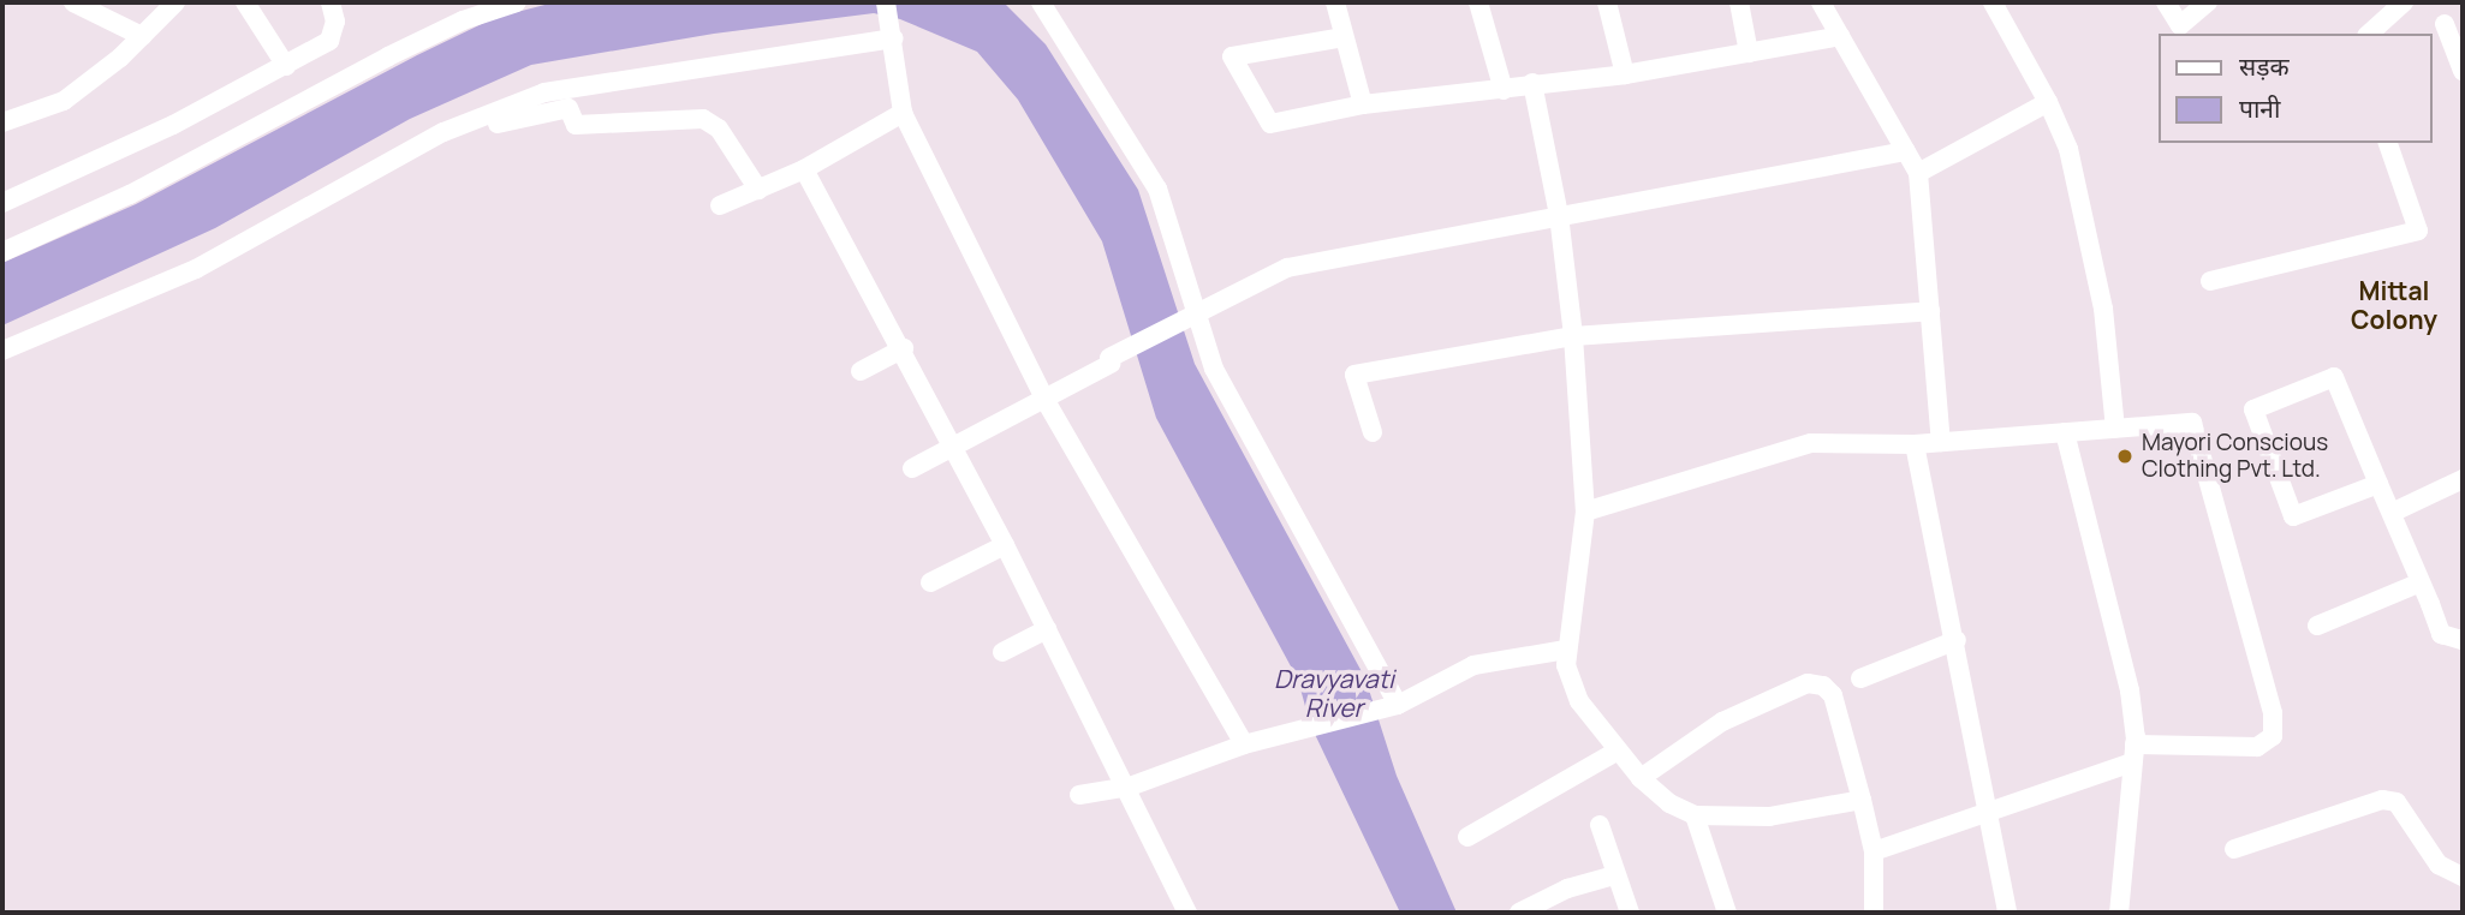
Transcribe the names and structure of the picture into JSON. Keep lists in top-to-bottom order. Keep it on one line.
{"districts":["Mittal Colony"],"water":["Dravyavati River"],"places":["Mayori Conscious Clothing Pvt. Ltd."],"legend":["सड़क","पानी"]}
